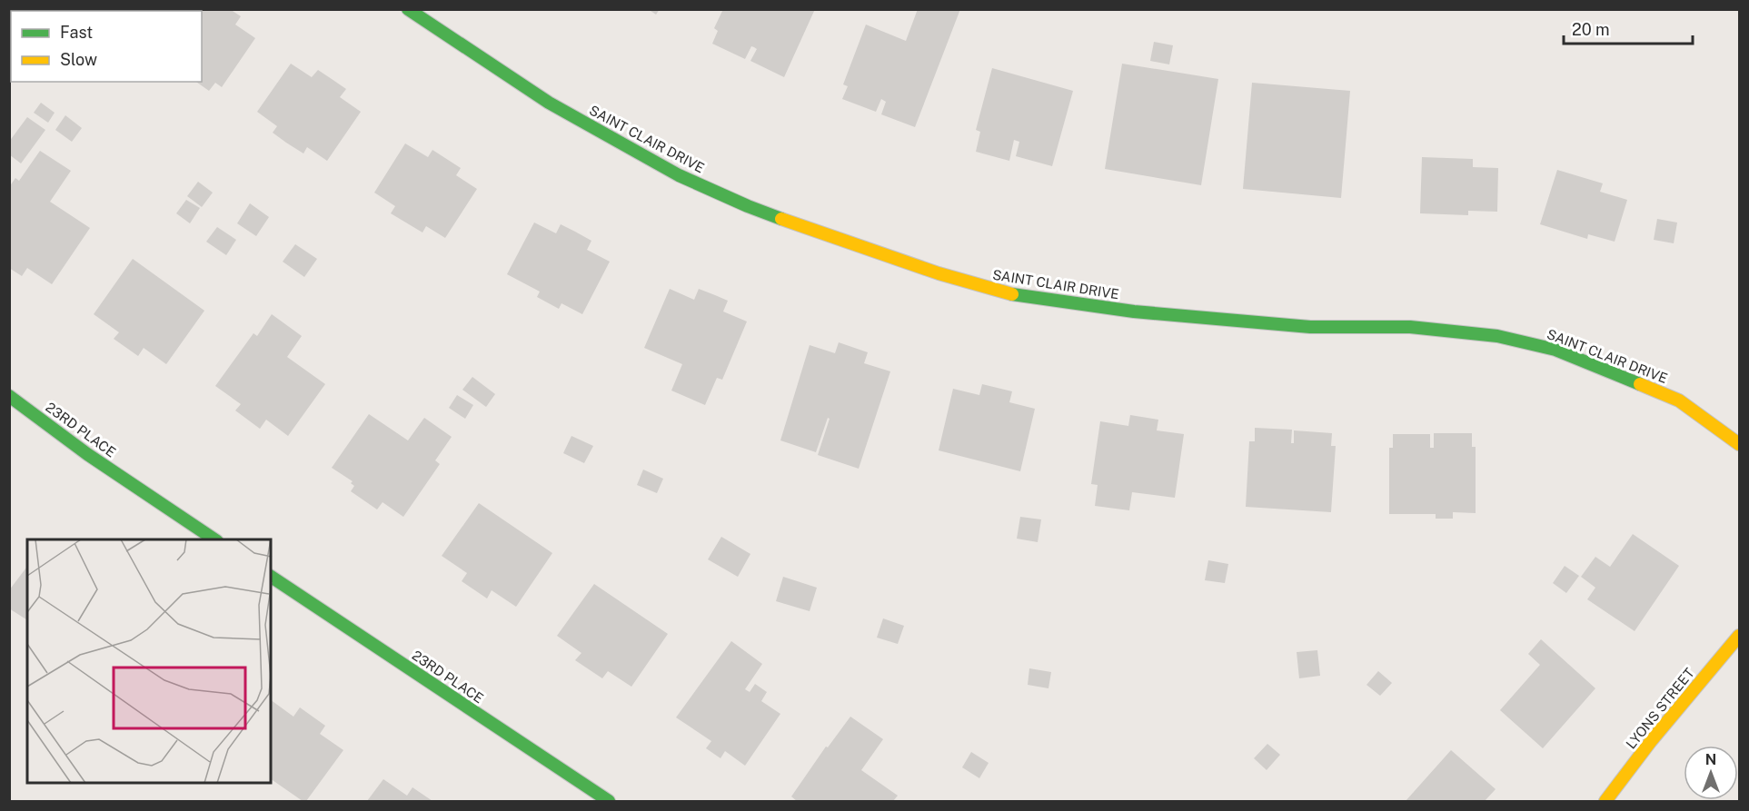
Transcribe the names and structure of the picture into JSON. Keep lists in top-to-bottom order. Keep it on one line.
{"streets":{"street":["SAINT CLAIR DRIVE","23RD PLACE","LYONS STREET"]},"legend":["Fast","Slow"],"scale_bar":"20 m","north":"top"}
